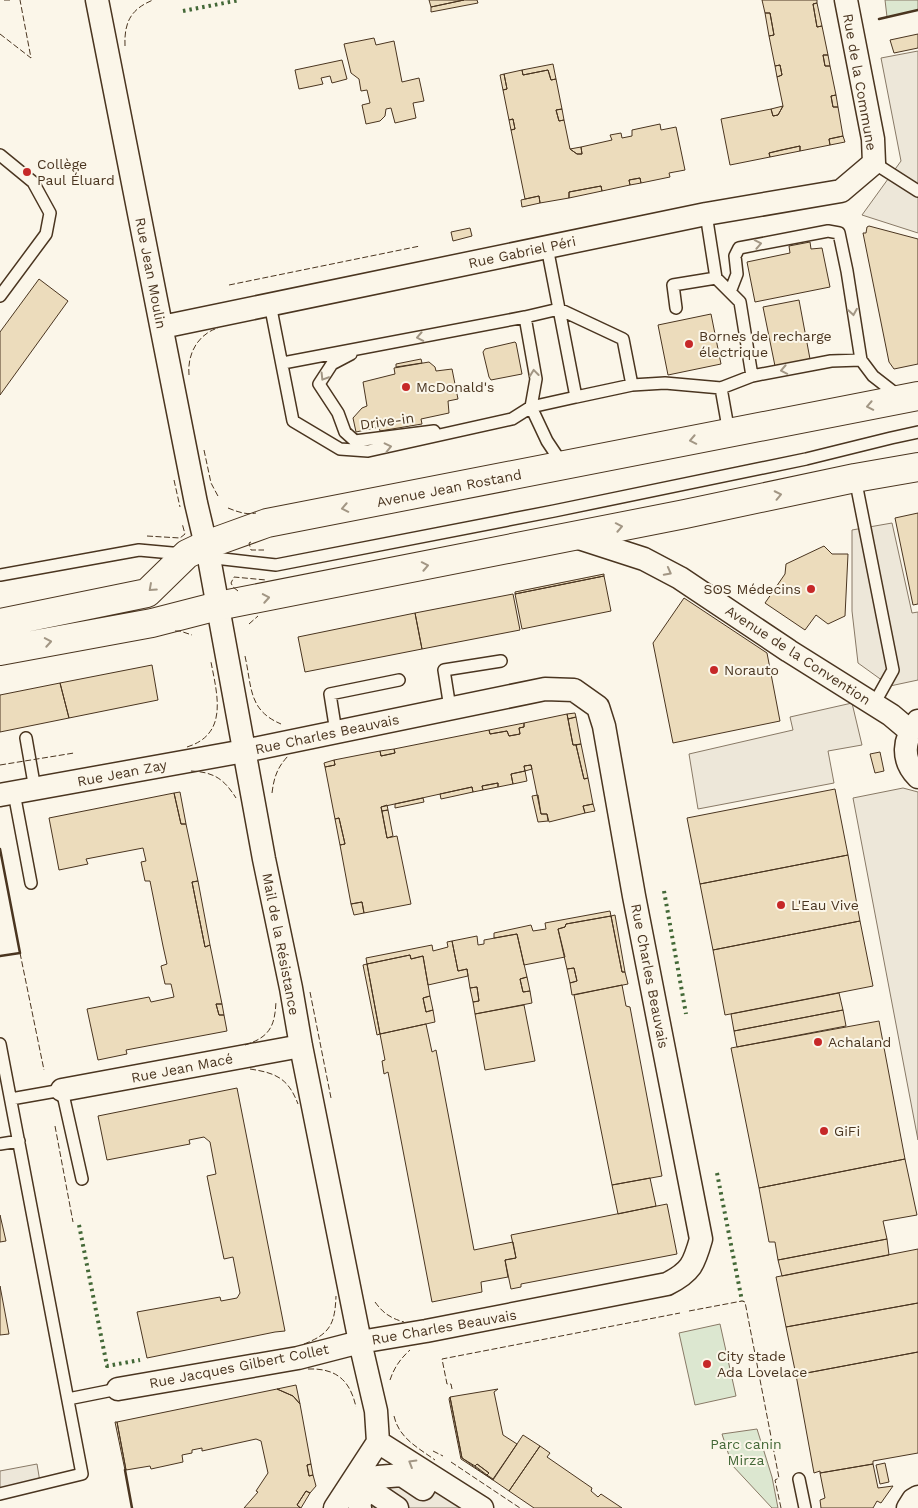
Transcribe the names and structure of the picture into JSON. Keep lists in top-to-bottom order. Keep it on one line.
{"streets":{"main road":["Avenue Jean Rostand"],"street":["Rue de la Commune","Rue Gabriel Péri","Rue Jean Moulin","Avenue de la Convention","Rue Charles Beauvais","Rue Jean Zay","Mail de la Résistance","Rue Jean Macé","Rue Jacques Gilbert Collet"],"lane":["Drive-in"]},"crossings":[["Rue de la Commune","Rue Gabriel Péri"],["Rue Gabriel Péri","Rue Jean Moulin"],["Rue Jean Moulin","Avenue Jean Rostand"],["Rue Jean Moulin","Mail de la Résistance"],["Avenue Jean Rostand","Mail de la Résistance"],["Rue Charles Beauvais","Rue Jean Zay"],["Rue Charles Beauvais","Mail de la Résistance"],["Rue Charles Beauvais","Rue Jacques Gilbert Collet"],["Rue Jean Zay","Mail de la Résistance"],["Mail de la Résistance","Rue Jean Macé"],["Mail de la Résistance","Rue Jacques Gilbert Collet"]],"one_way":["Avenue de la Convention"],"parks":["Parc canin Mirza"],"places":["Collège Paul Éluard","Bornes de recharge électrique","McDonald's","SOS Médecins","Norauto","L'Eau Vive","Achaland","GiFi","City stade Ada Lovelace"]}
